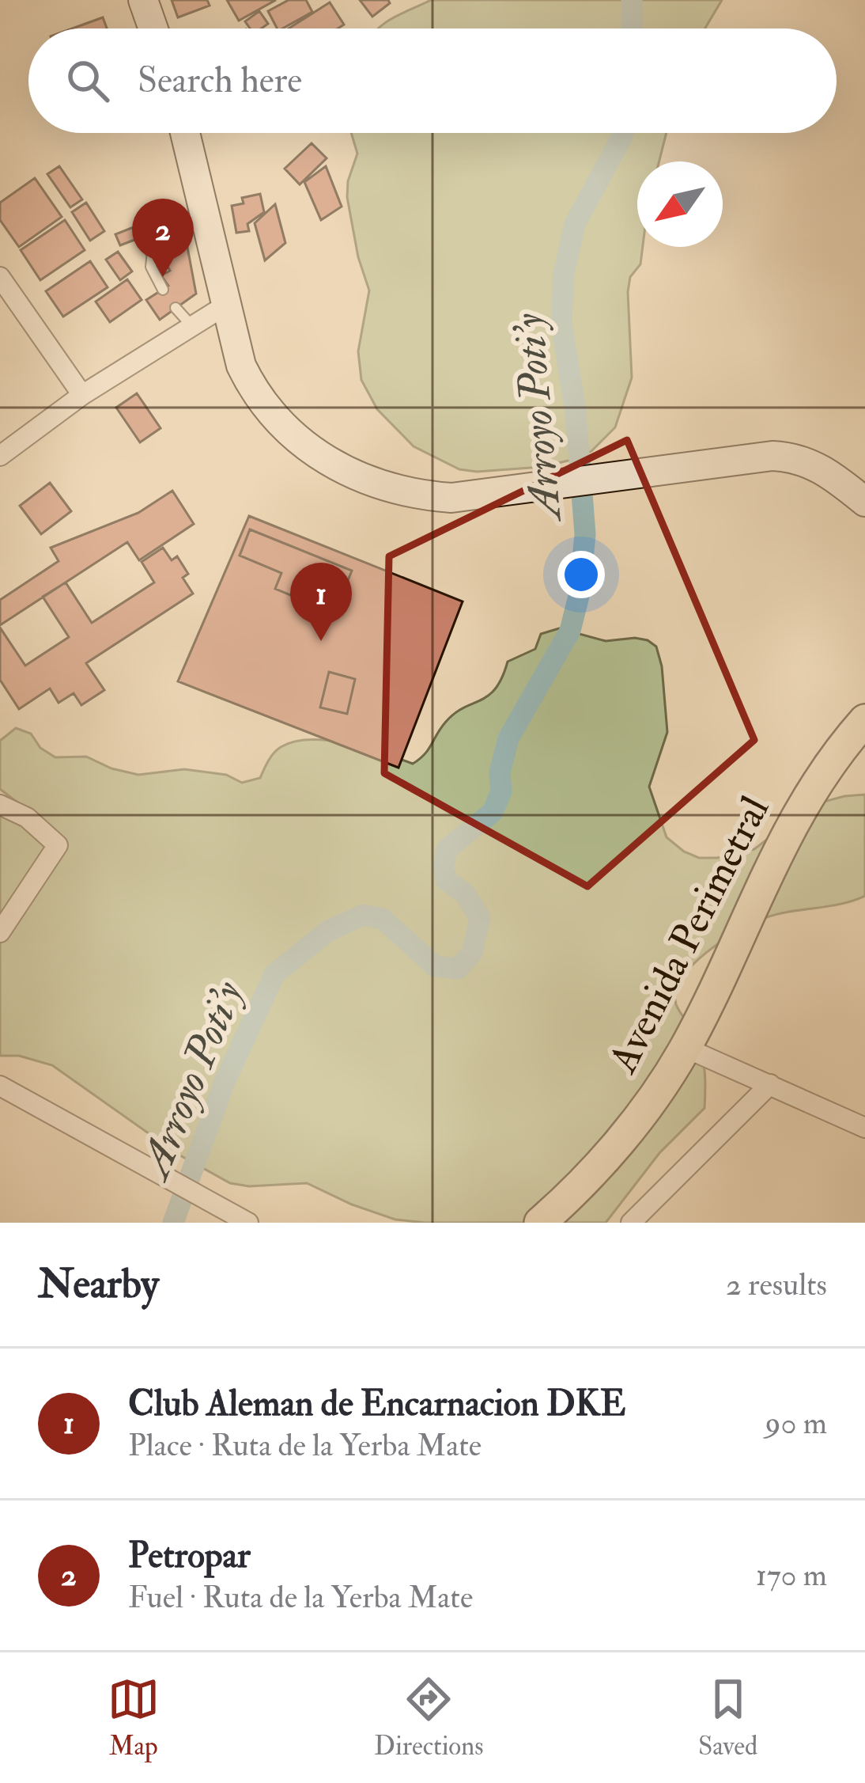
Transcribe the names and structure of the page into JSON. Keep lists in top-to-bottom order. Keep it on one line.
{"streets":{"main road":["Avenida Perimetral"]},"water":["Arroyo Poti'y"],"north":"bottom left","page":{"search":"Search here","pins":["2","1"],"heading":["Nearby","2 results"],"list":[{"mark":"1","name":"Club Aleman de Encarnacion DKE","note":"Place · Ruta de la Yerba Mate","value":"90 m"},{"mark":"2","name":"Petropar","note":"Fuel · Ruta de la Yerba Mate","value":"170 m"}],"nav":["Map","Directions","Saved"]}}
